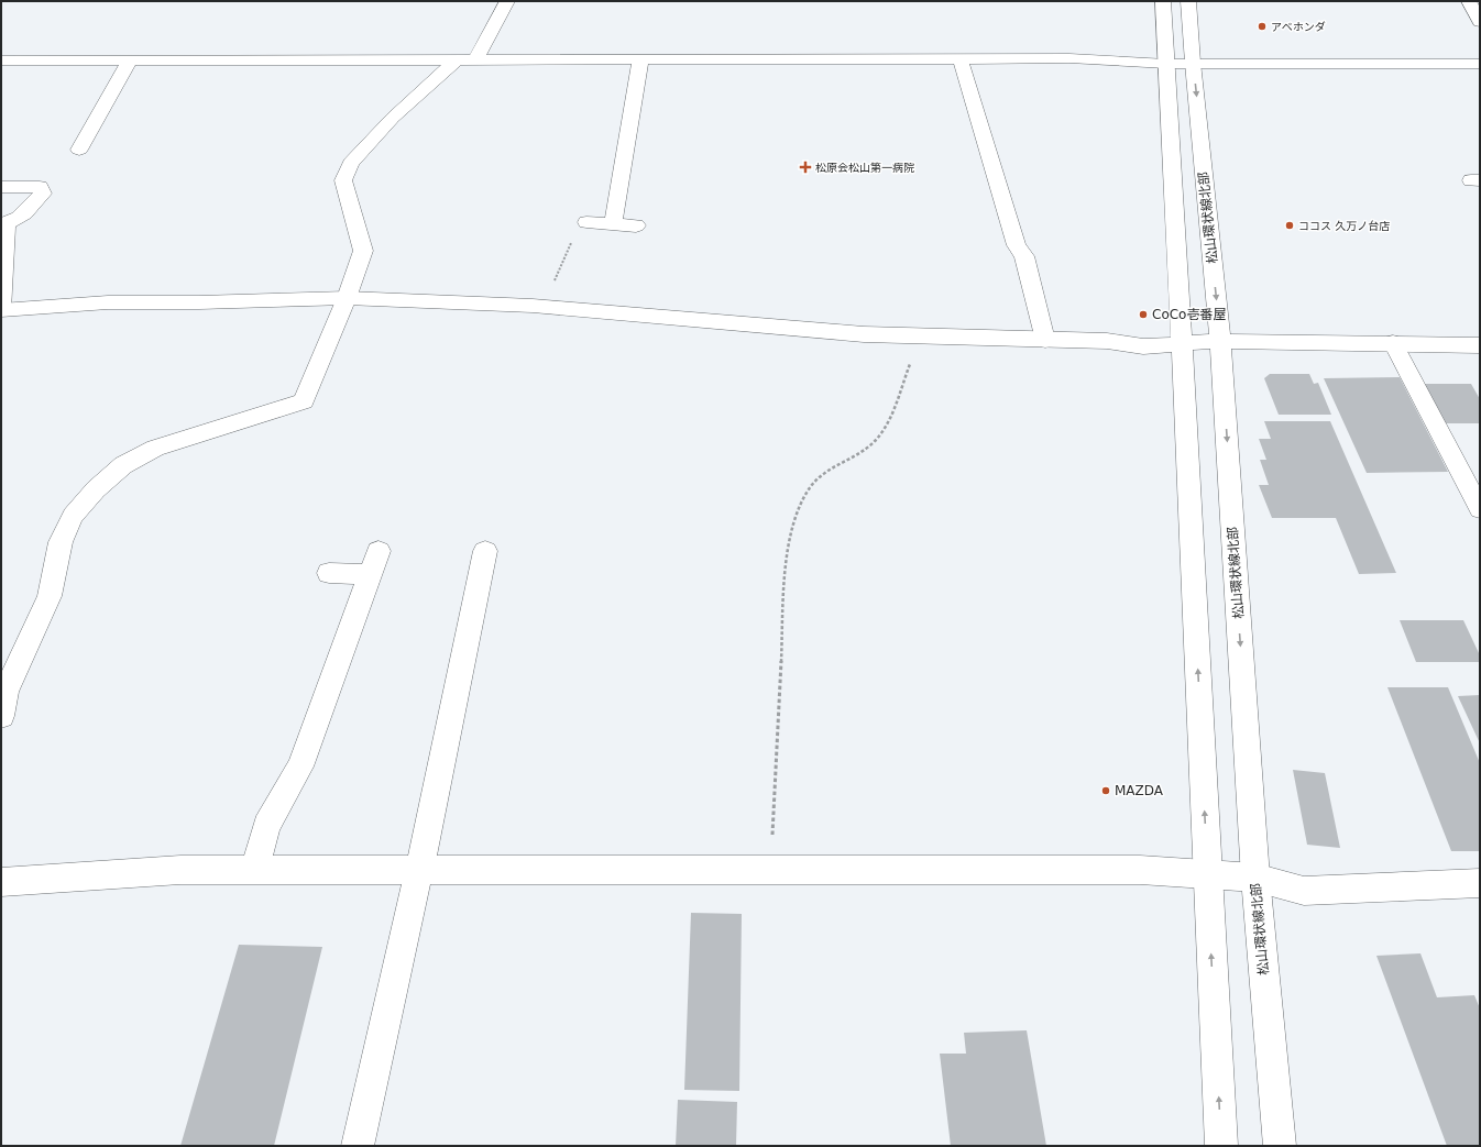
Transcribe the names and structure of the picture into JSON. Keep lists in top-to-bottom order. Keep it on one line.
{"streets":{"street":["松山環状線北部"]},"places":{"other":["アベホンダ","ココス 久万ノ台店","CoCo壱番屋","MAZDA"],"health":["松原会松山第一病院"]}}
